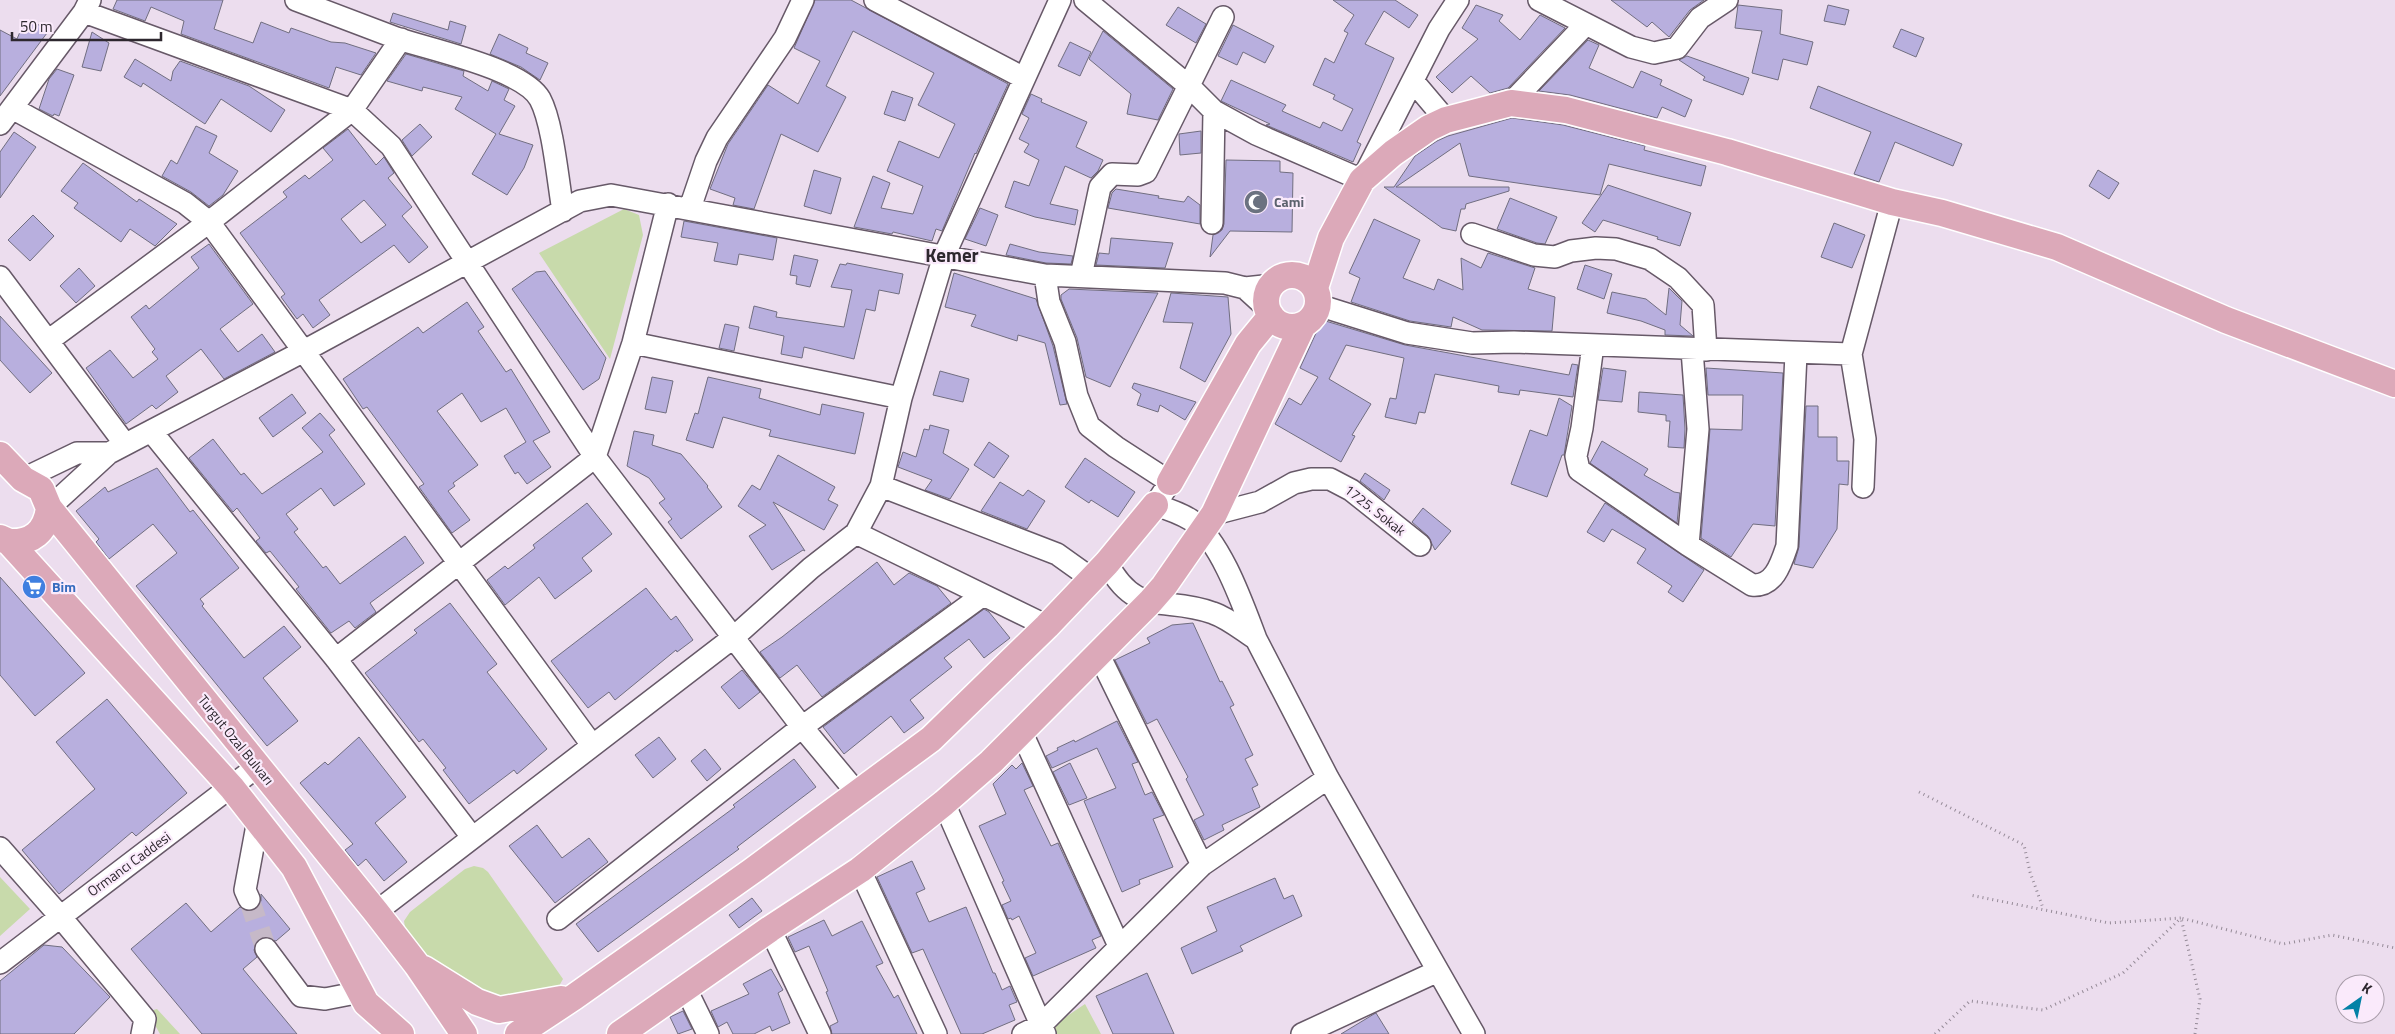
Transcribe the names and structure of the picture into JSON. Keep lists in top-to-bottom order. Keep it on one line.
{"streets":{"main road":["Turgut Ozal Bulvarı"],"street":["1725. Sokak","Ormancı Caddesi"]},"crossings":[["Turgut Ozal Bulvarı","Ormancı Caddesi"]],"districts":["Kemer"],"places":{"mosque":["Cami"],"supermarket":["Bim"]},"scale_bar":"50 m","north":"top right"}
